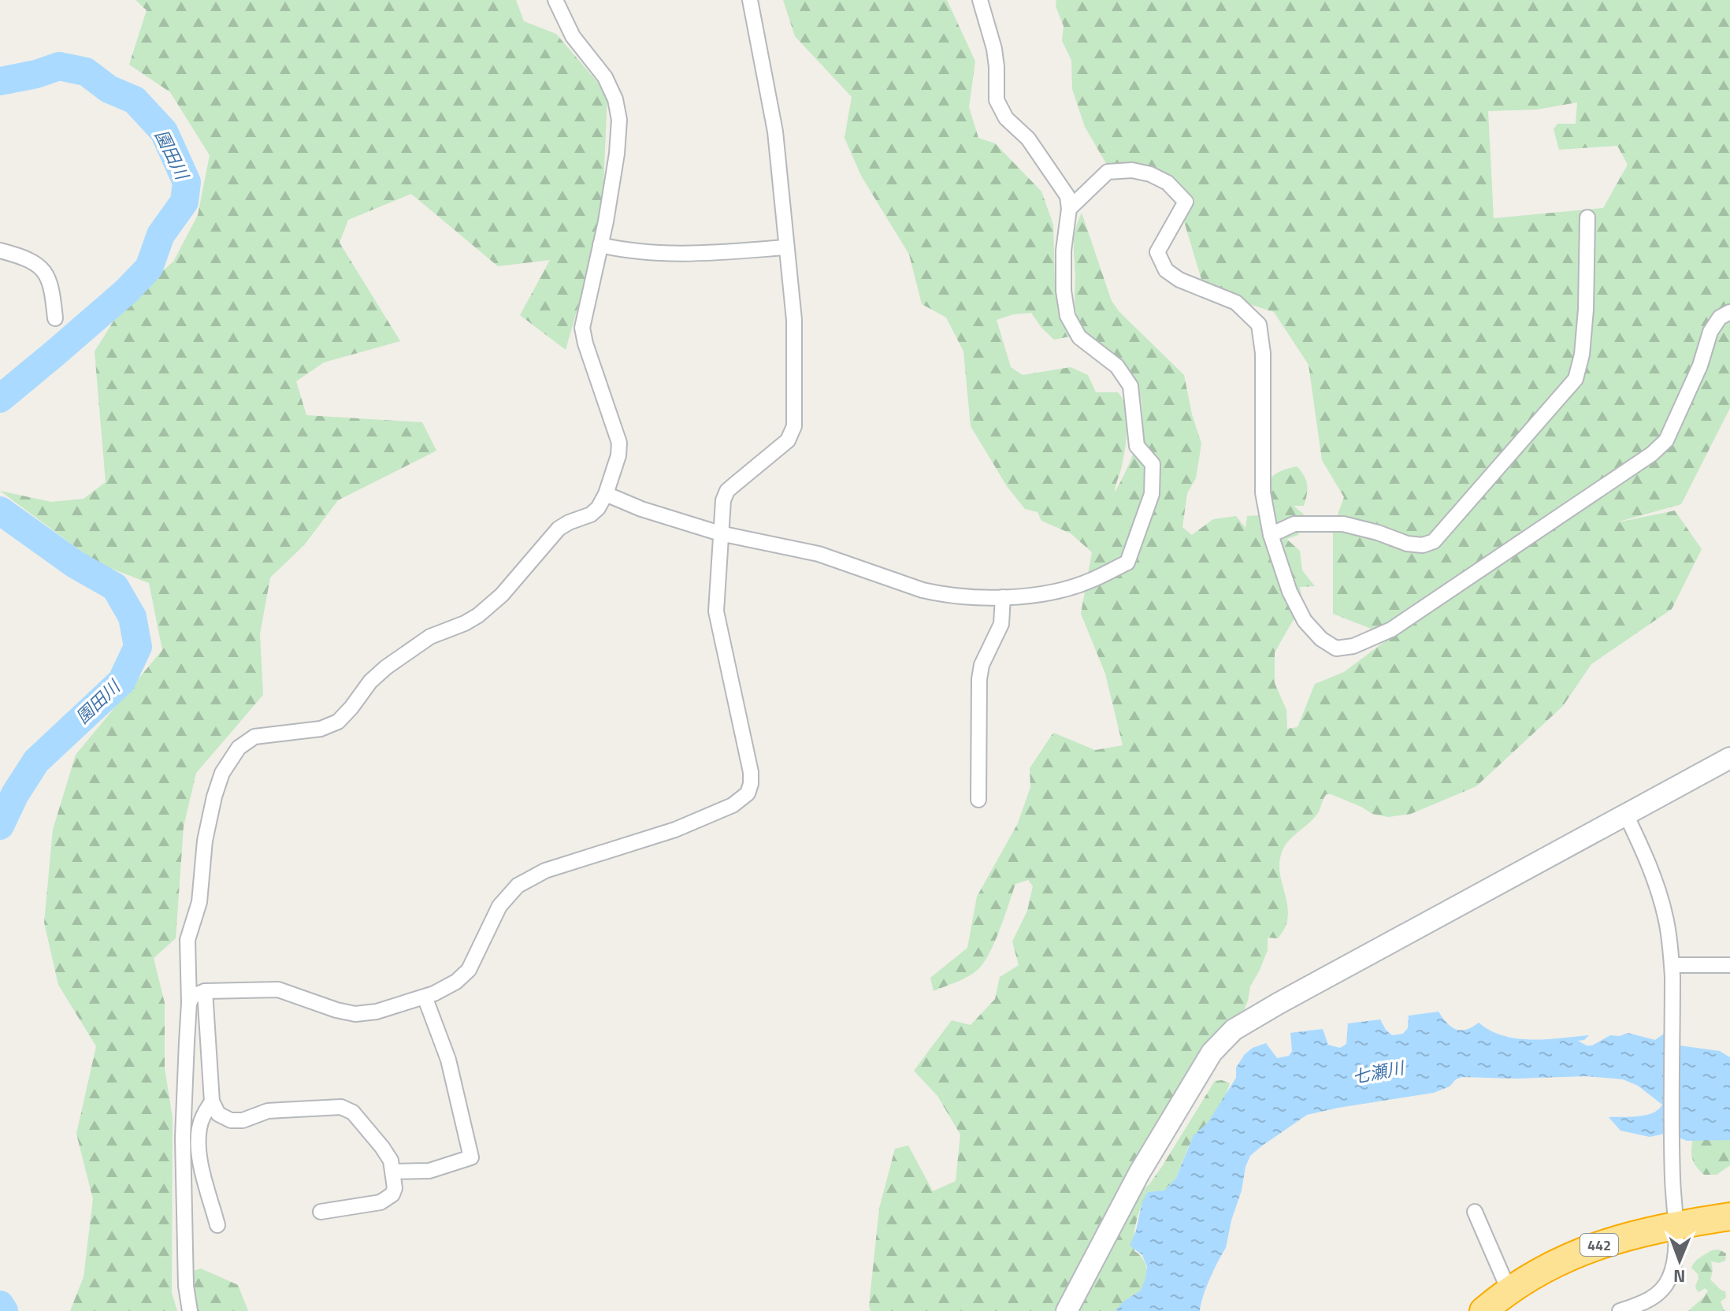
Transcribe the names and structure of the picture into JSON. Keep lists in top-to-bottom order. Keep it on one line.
{"streets":{"highway":["442"]},"water":["園田川","七瀬川"],"north":"bottom"}
